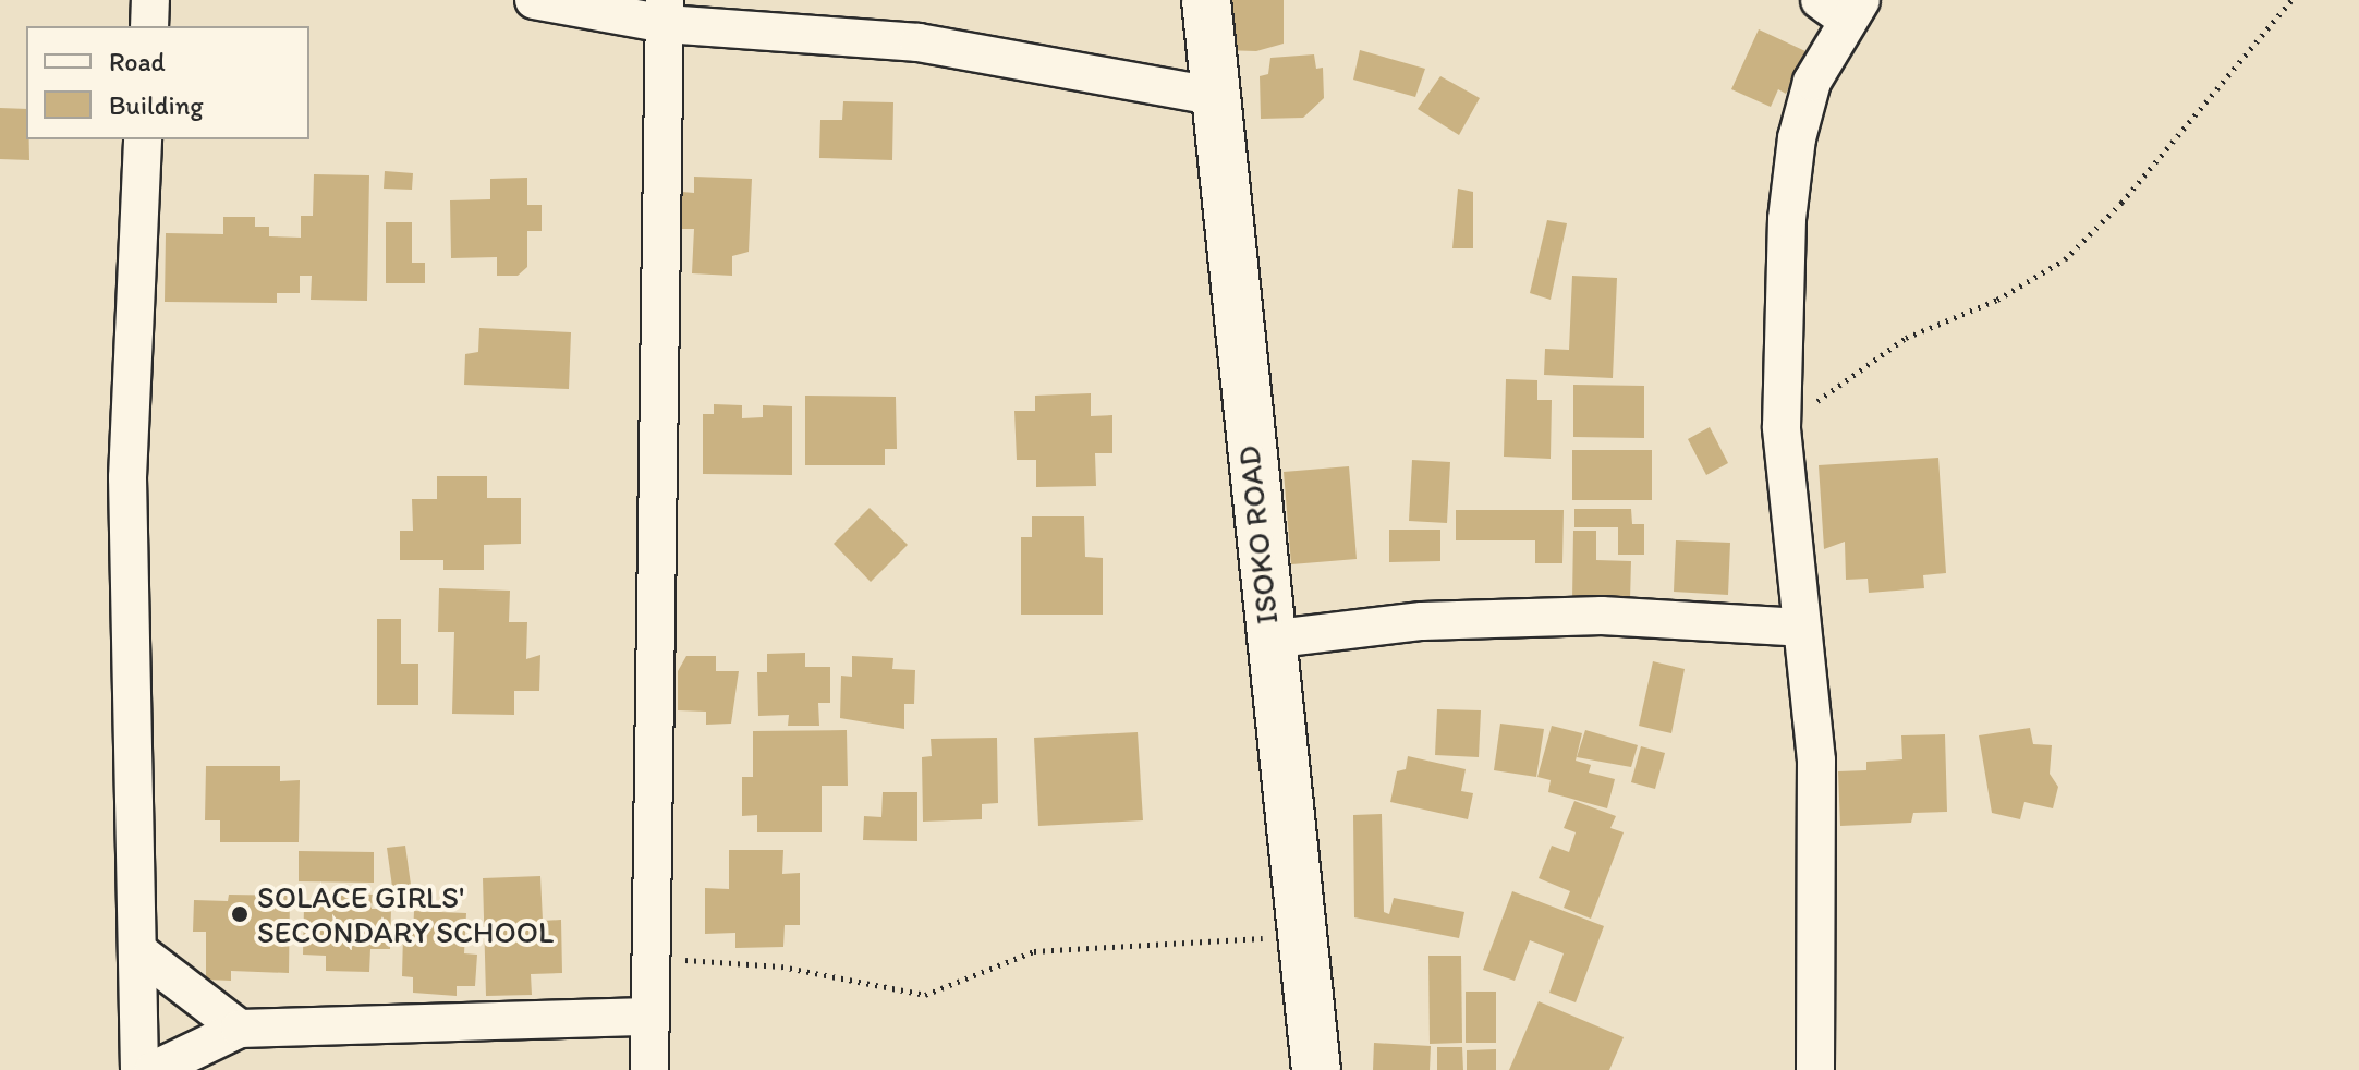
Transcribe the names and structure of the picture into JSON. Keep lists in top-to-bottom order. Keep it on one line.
{"streets":{"street":["ISOKO ROAD"]},"places":["SOLACE GIRLS' SECONDARY SCHOOL"],"legend":["Road","Building"]}
